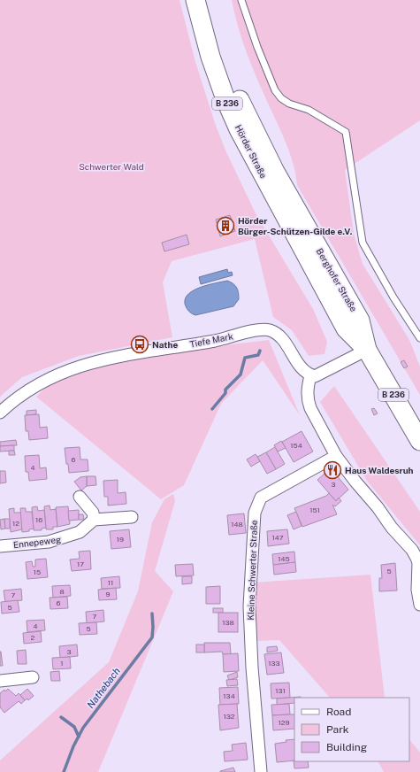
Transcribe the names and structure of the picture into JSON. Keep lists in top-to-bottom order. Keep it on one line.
{"streets":{"main road":["B 236","Hörder Straße","Berghofer Straße"],"street":["Tiefe Mark","Ennepeweg","Kleine Schwerter Straße"]},"crossings":[["Hörder Straße","Berghofer Straße"]],"water":["Nathebach"],"parks":["Schwerter Wald"],"places":{"building":["Hörder Bürger-Schützen-Gilde e.V."],"bus stop":["Nathe"],"restaurant":["Haus Waldesruh"]},"house_numbers":["154","6","4","3","151","16","12","148","147","19","145","17","5","15","11","8","9","7","6","5","7","138","4","5","2","3","1","133","131","134","132","129"],"legend":["Road","Park","Building"]}
